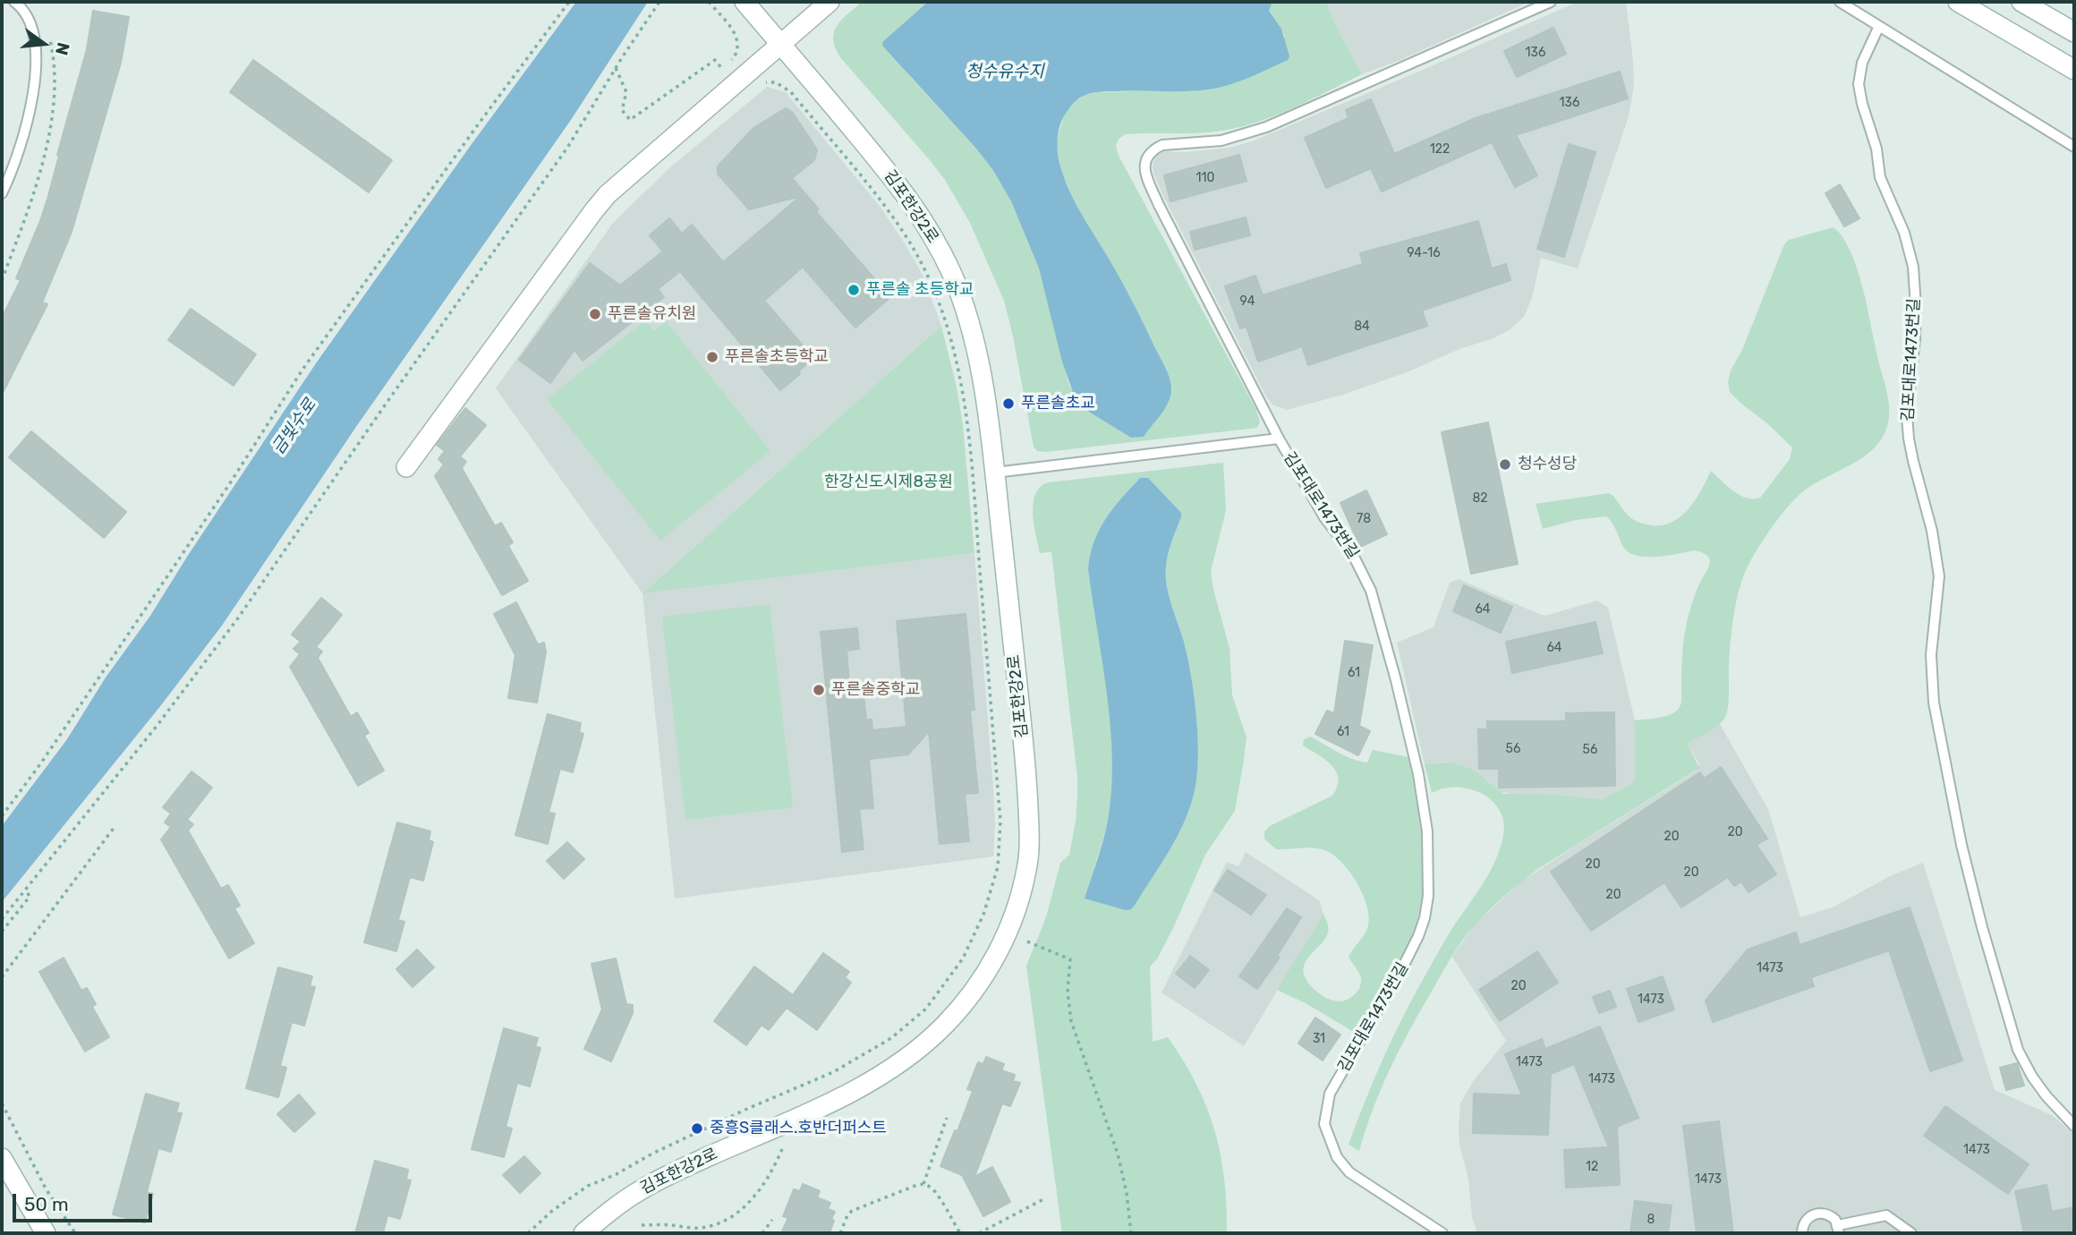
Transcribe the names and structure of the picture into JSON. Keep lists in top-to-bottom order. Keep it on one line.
{"streets":{"street":["김포한강2로"],"lane":["김포대로1473번길"]},"water":["청수유수지","금빛수로"],"parks":["한강신도시제8공원"],"places":["푸른솔 초등학교","푸른솔유치원","푸른솔초등학교","푸른솔초교","청수성당","푸른솔중학교","중흥S클래스.호반더퍼스트"],"house_numbers":["136","136","122","110","94-16","94","84","82","78","64","64","61","61","56","56","20","20","20","20","20","1473","20","1473","31","1473","1473","1473","12","1473","8"],"scale_bar":"50 m","north":"right"}
